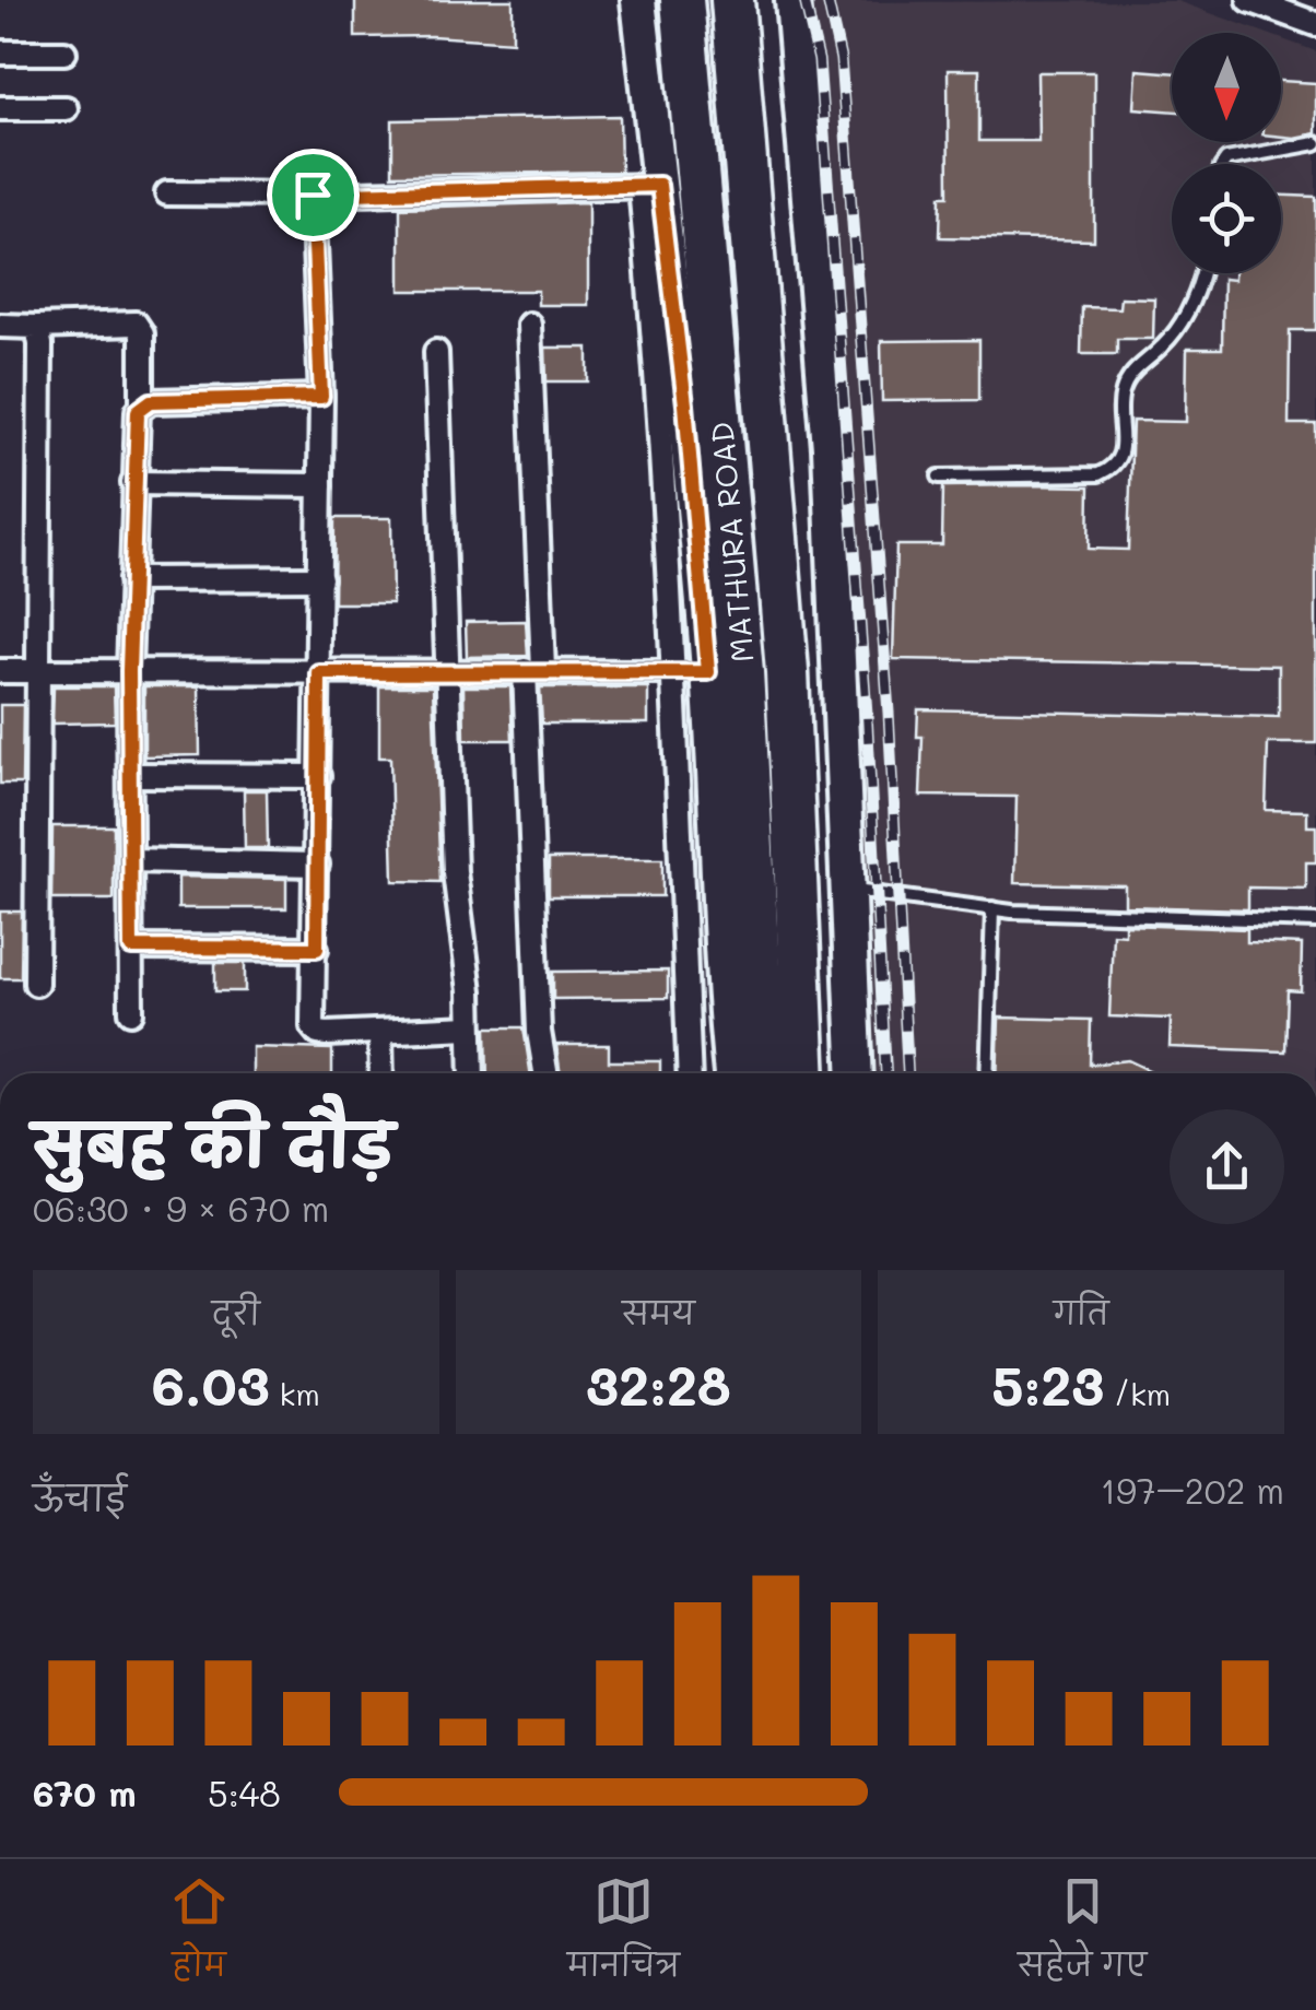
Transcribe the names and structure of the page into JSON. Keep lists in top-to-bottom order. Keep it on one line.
{"streets":{"highway":["MATHURA ROAD"]},"north":"bottom","page":{"heading":["सुबह की दौड़","06:30 · 9 × 670 m"],"stats":[["दूरी","6.03 km"],["समय","32:28"],["गति","5:23 /km"]],"chart":["ऊँचाई","197–202 m"],"list":[{"name":"670 m","note":"5:48"}],"tabs":["होम","मानचित्र","सहेजे गए"]}}
